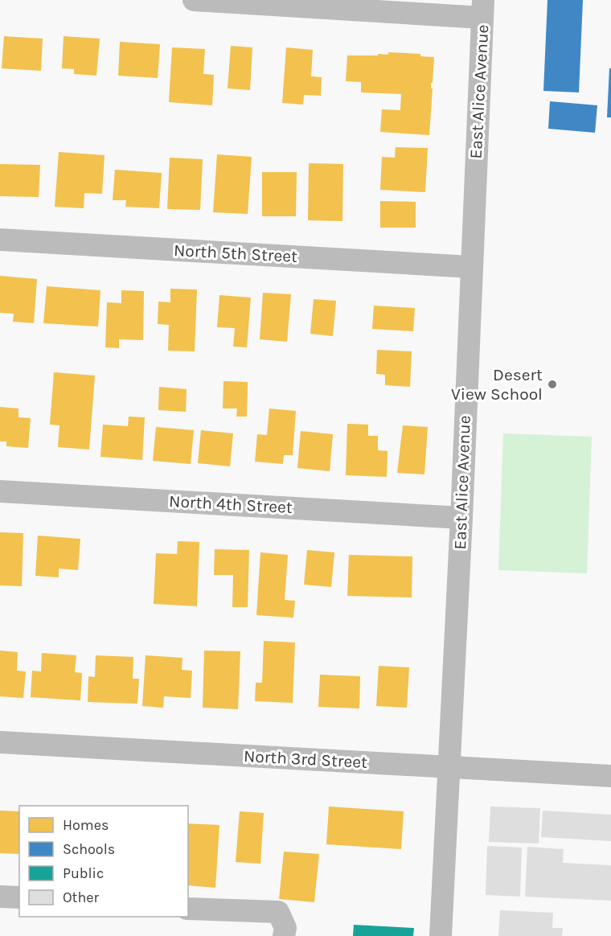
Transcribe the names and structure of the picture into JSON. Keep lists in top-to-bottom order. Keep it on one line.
{"streets":{"street":["East Alice Avenue","North 5th Street","North 4th Street","North 3rd Street"]},"crossings":[["East Alice Avenue","North 5th Street"],["East Alice Avenue","North 4th Street"],["East Alice Avenue","North 3rd Street"]],"places":["Desert View School"],"legend":["Homes","Schools","Public","Other"]}
